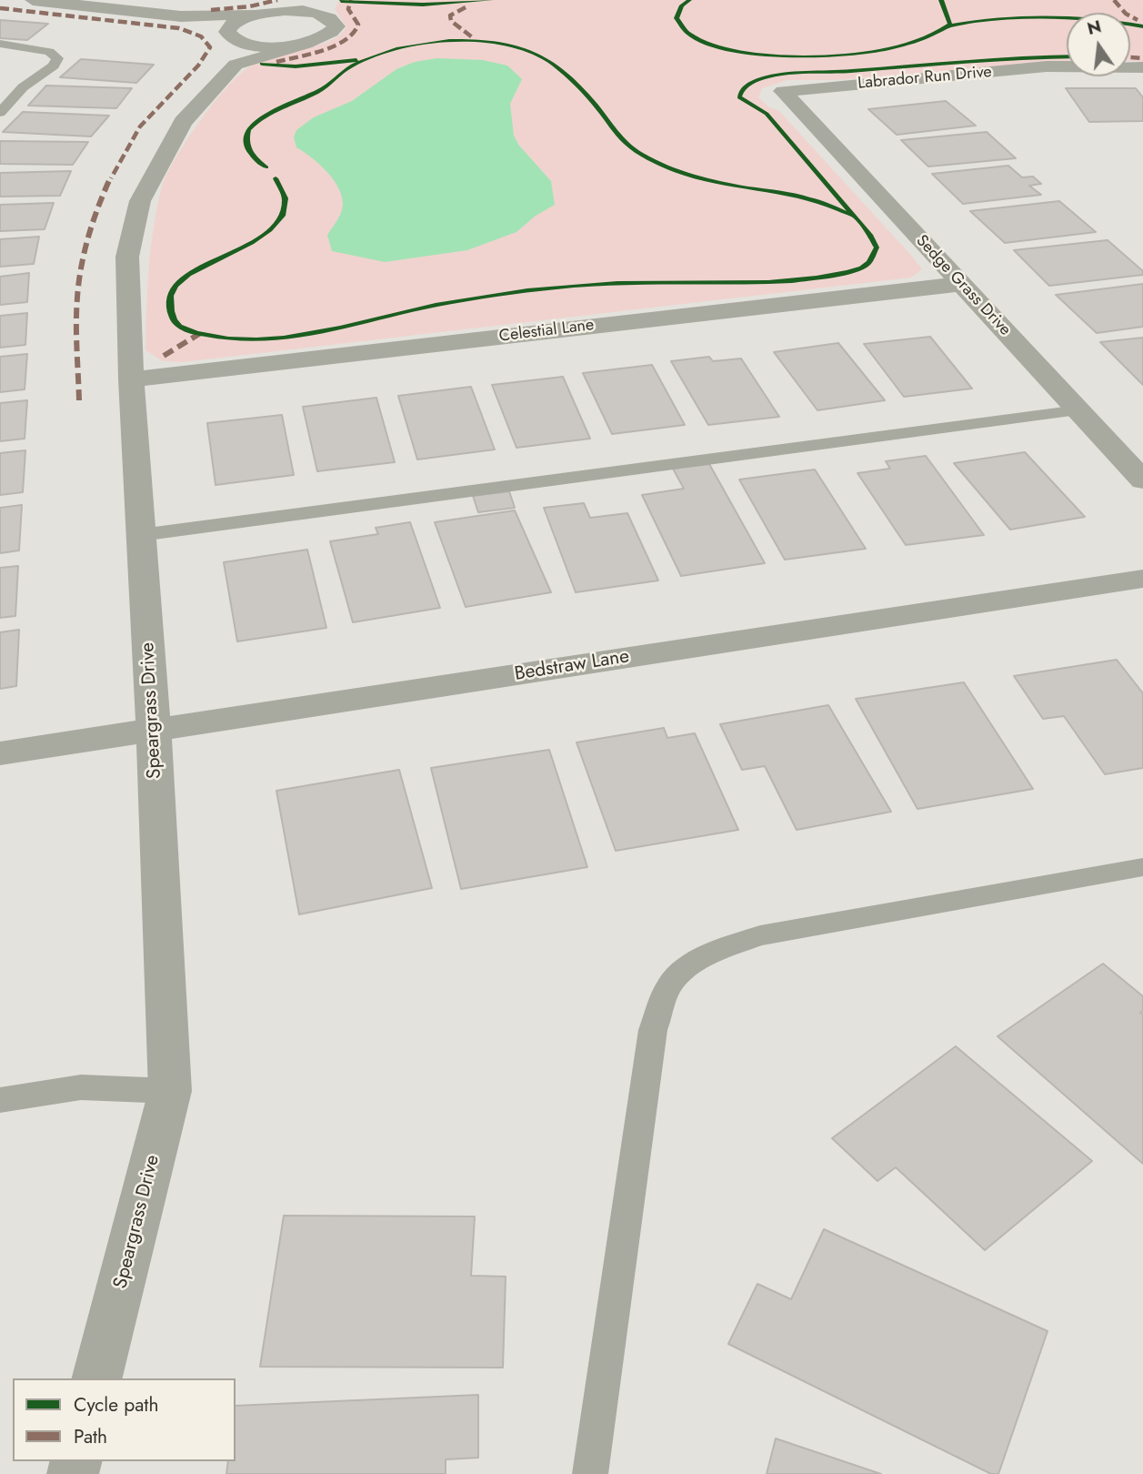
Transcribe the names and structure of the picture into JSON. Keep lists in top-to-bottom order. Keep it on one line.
{"streets":{"street":["Labrador Run Drive","Sedge Grass Drive","Celestial Lane","Bedstraw Lane","Speargrass Drive"]},"crossings":[["Labrador Run Drive","Sedge Grass Drive"],["Sedge Grass Drive","Celestial Lane"],["Celestial Lane","Speargrass Drive"],["Bedstraw Lane","Speargrass Drive"]],"legend":["Cycle path","Path"],"north":"top"}
